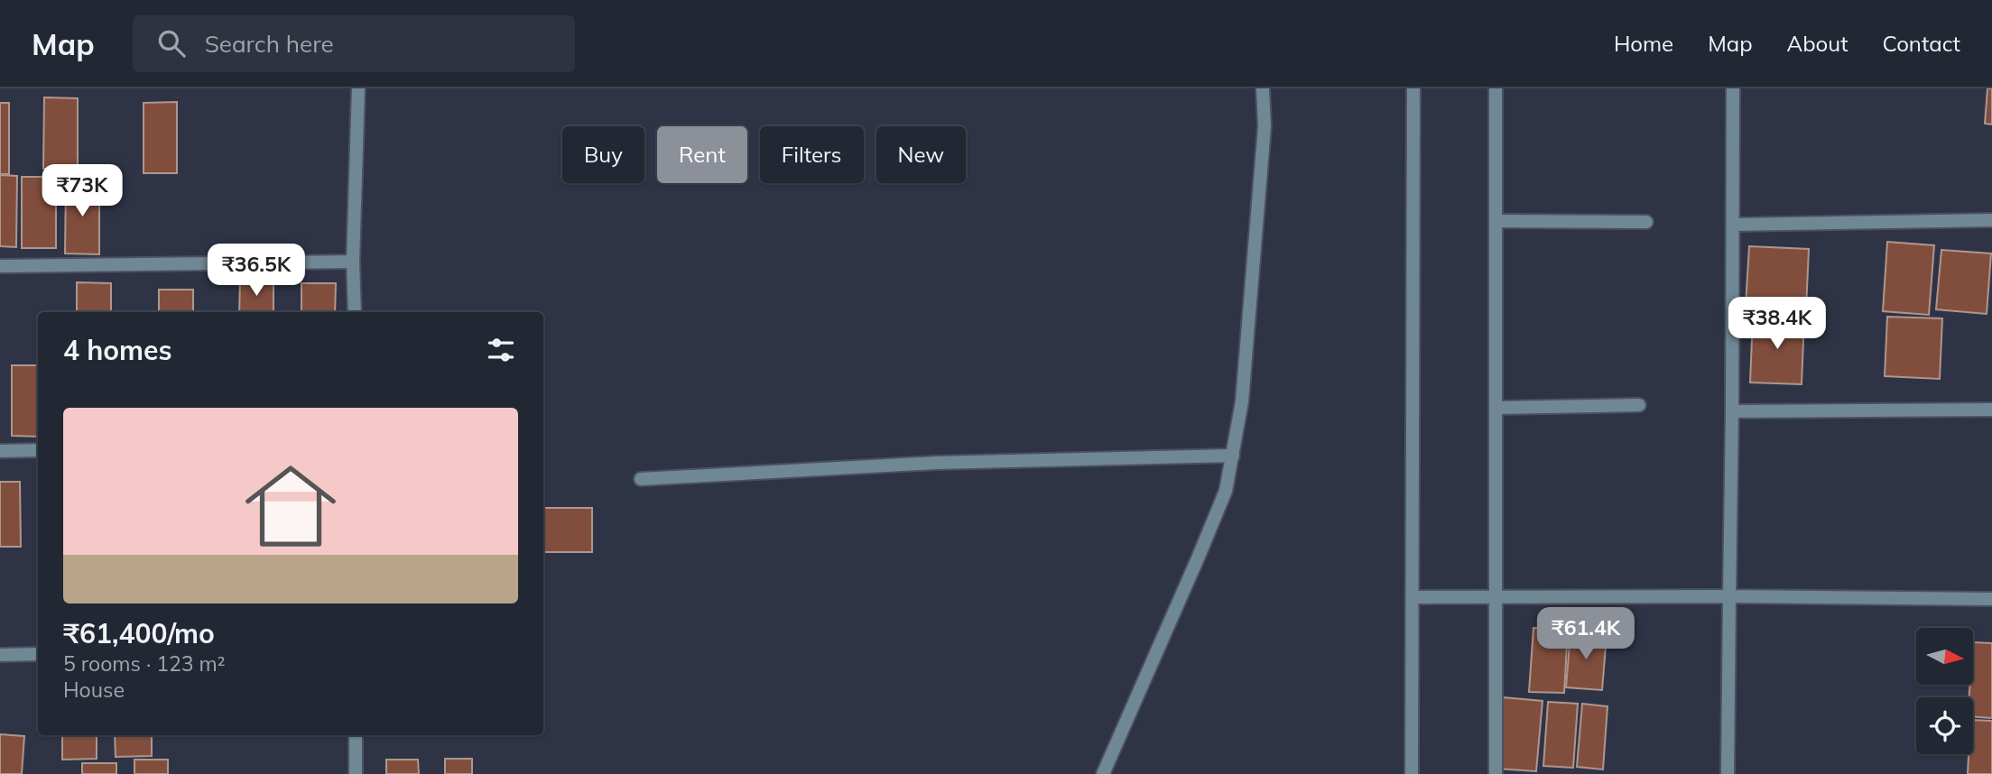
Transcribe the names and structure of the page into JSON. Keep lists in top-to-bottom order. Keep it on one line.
{"north":"right","page":{"header":"Map","search":"Search here","nav":["Home","Map","About","Contact"],"chip":["Buy","Rent","Filters","New"],"price":["₹73K","₹36.5K","₹38.4K","₹61.4K"],"heading":"4 homes","list":[{"name":"₹61,400/mo","note":"5 rooms · 123 m² · House"}]}}
